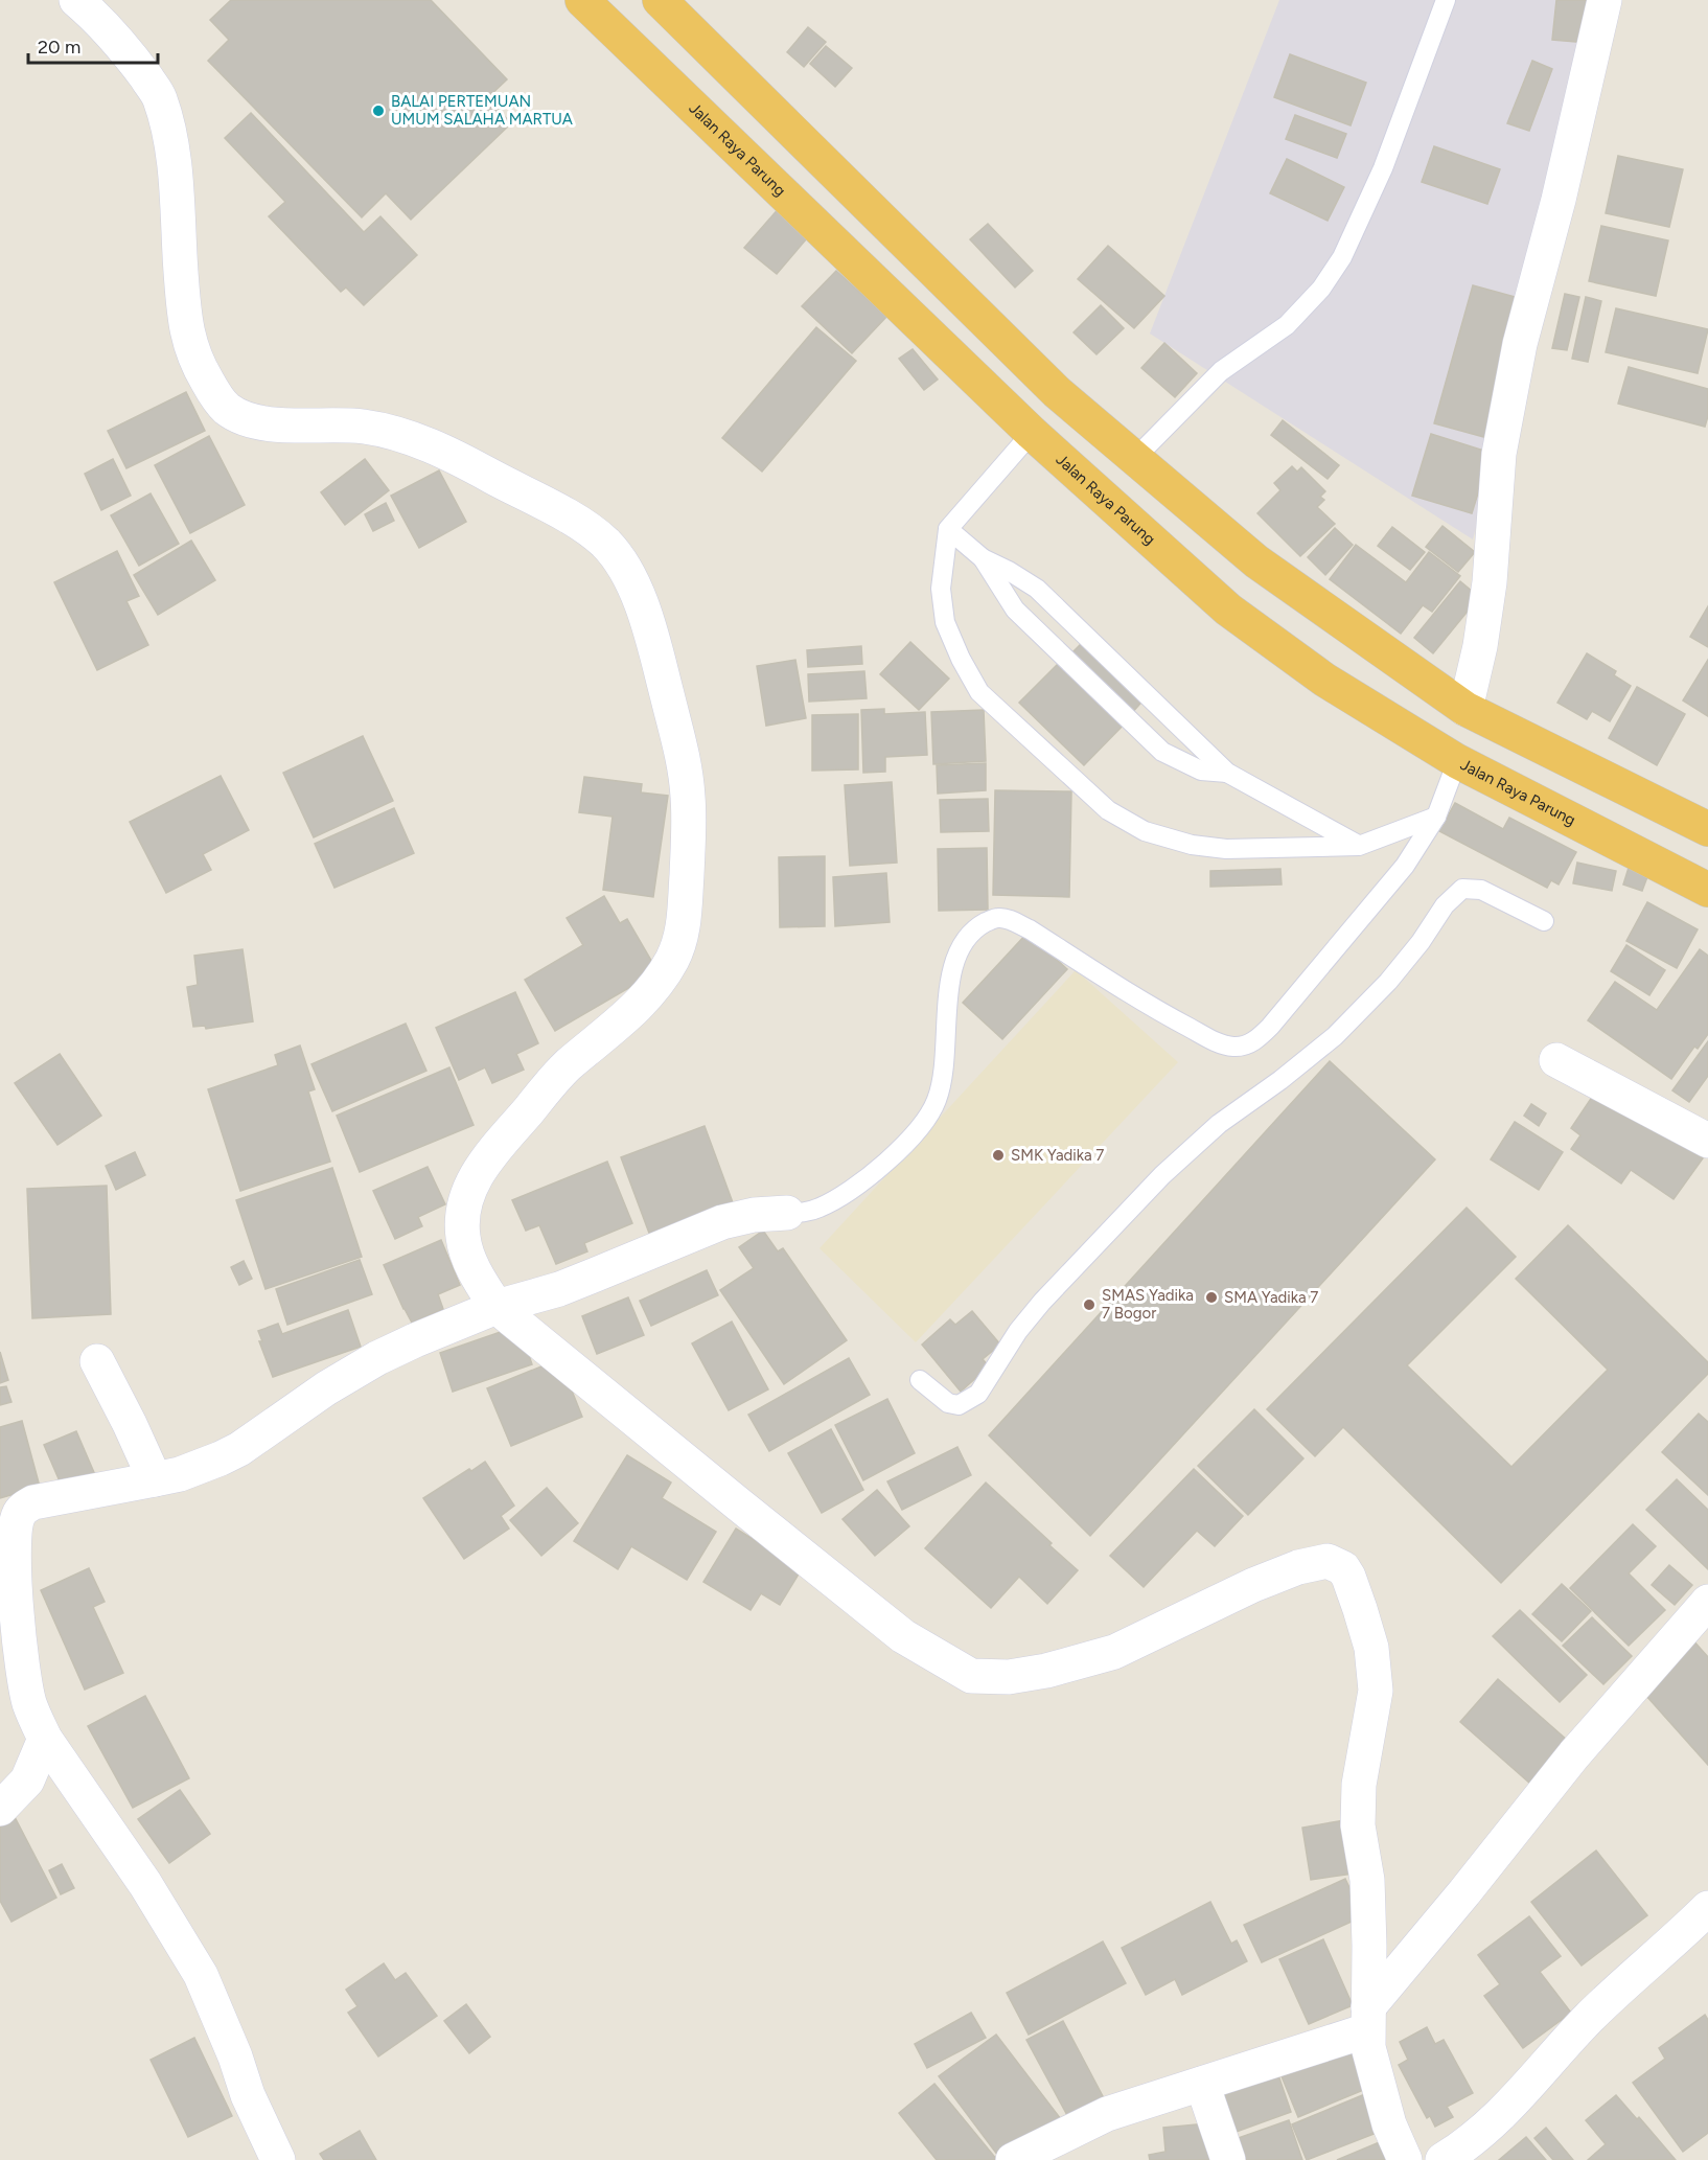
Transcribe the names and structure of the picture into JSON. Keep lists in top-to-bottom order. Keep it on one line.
{"streets":{"highway":["Jalan Raya Parung"]},"places":["BALAI PERTEMUAN UMUM SALAHA MARTUA","SMK Yadika 7","SMA Yadika 7","SMAS Yadika 7 Bogor"],"scale_bar":"20 m"}
